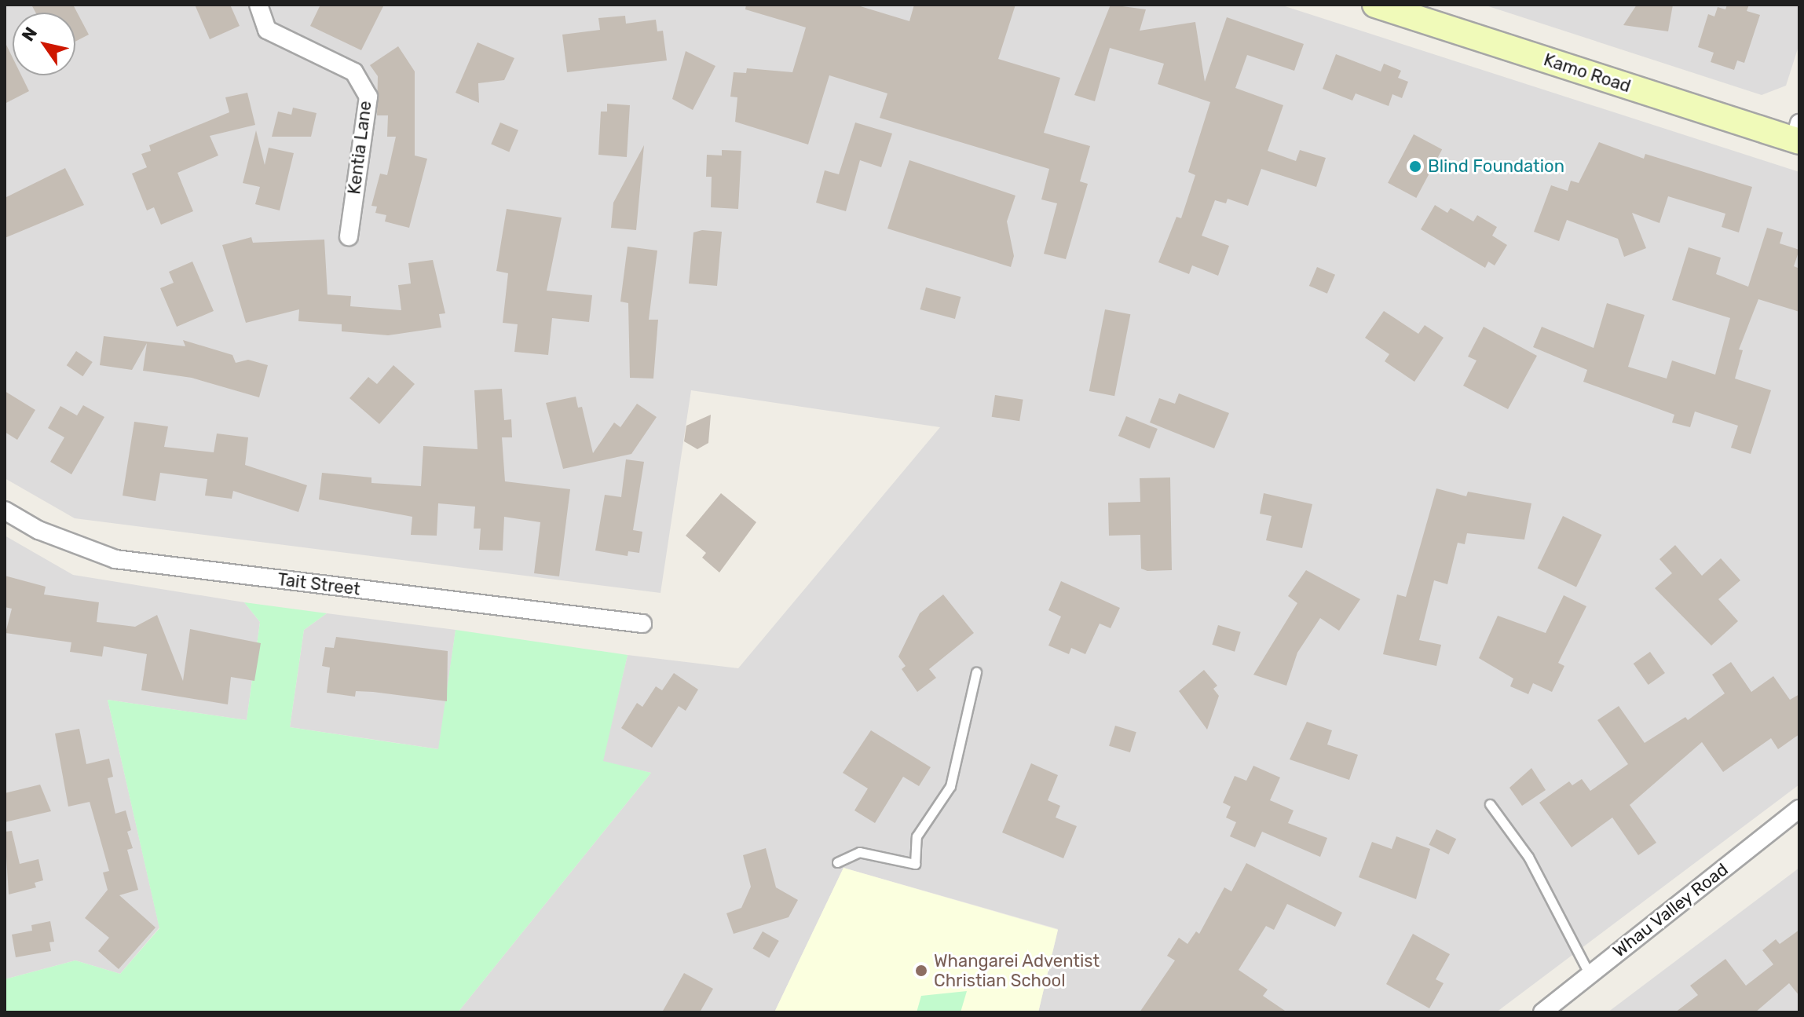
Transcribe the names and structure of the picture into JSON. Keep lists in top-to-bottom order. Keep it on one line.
{"streets":{"main road":["Kamo Road"],"street":["Kentia Lane","Tait Street","Whau Valley Road"]},"places":["Blind Foundation","Whangarei Adventist Christian School"],"north":"top left"}
